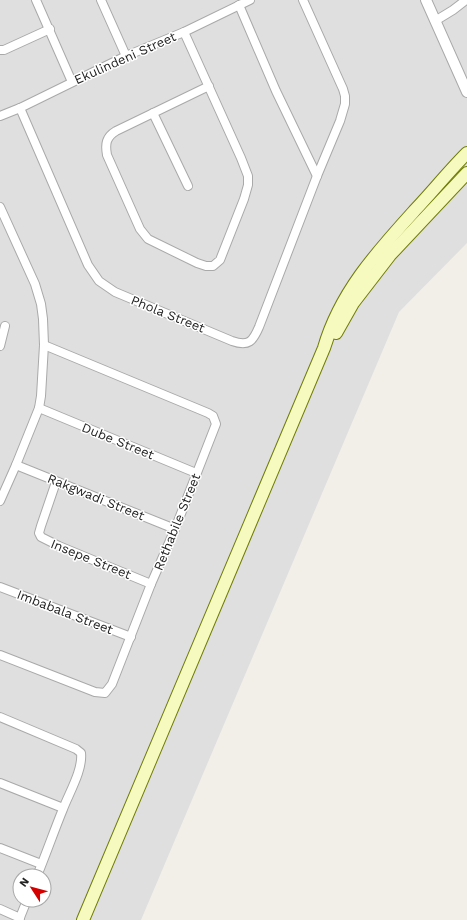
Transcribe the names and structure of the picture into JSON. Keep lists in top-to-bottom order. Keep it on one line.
{"streets":{"street":["Ekulindeni Street","Phola Street","Dube Street","Rakgwadi Street","Rethabile Street","Insepe Street","Imbabala Street"]},"crossings":[["Ekulindeni Street","Phola Street"],["Dube Street","Rethabile Street"],["Rakgwadi Street","Rethabile Street"],["Rakgwadi Street","Insepe Street"],["Rethabile Street","Insepe Street"],["Rethabile Street","Imbabala Street"]],"north":"top left"}
